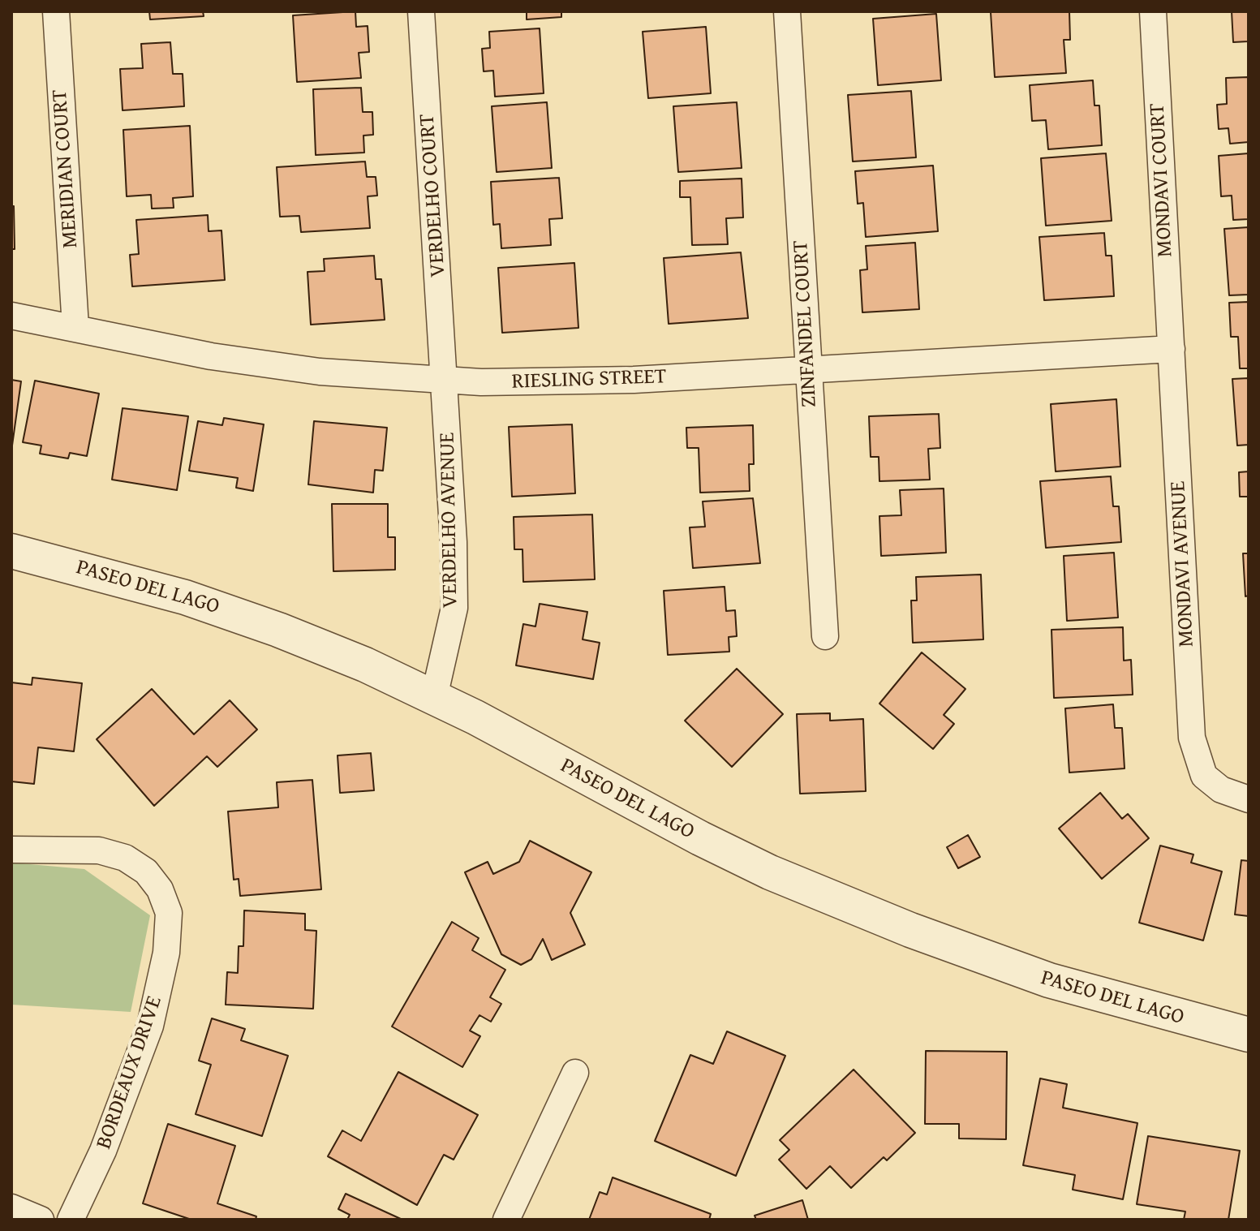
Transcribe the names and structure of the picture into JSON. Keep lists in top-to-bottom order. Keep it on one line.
{"streets":{"street":["MERIDIAN COURT","MONDAVI COURT","VERDELHO COURT","ZINFANDEL COURT","RIESLING STREET","VERDELHO AVENUE","MONDAVI AVENUE","PASEO DEL LAGO","BORDEAUX DRIVE"]},"crossings":[["MERIDIAN COURT","RIESLING STREET"],["MONDAVI COURT","RIESLING STREET"],["MONDAVI COURT","MONDAVI AVENUE"],["VERDELHO COURT","RIESLING STREET"],["VERDELHO COURT","VERDELHO AVENUE"],["ZINFANDEL COURT","RIESLING STREET"],["RIESLING STREET","VERDELHO AVENUE"],["RIESLING STREET","MONDAVI AVENUE"],["VERDELHO AVENUE","PASEO DEL LAGO"]]}
